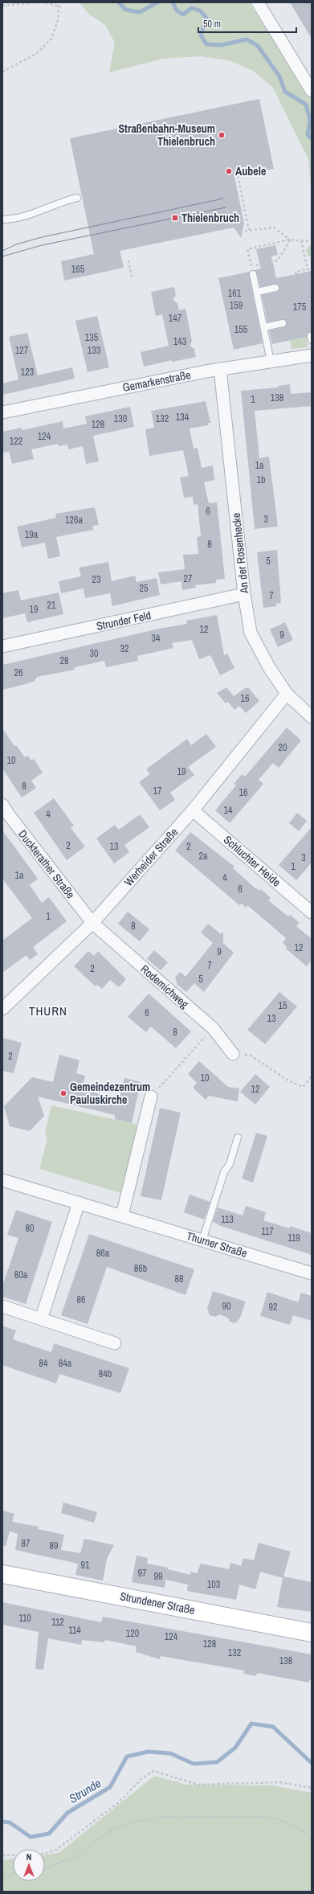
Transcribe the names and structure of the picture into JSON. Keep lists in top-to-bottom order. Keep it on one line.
{"streets":{"street":["Gemarkenstraße","An der Rosenhecke","Strunder Feld","Werheider Straße","Schluchter Heide","Duckterather Straße","Rodemichweg","Thurner Straße","Strundener Straße"]},"crossings":[["Gemarkenstraße","An der Rosenhecke"],["An der Rosenhecke","Strunder Feld"],["An der Rosenhecke","Werheider Straße"],["Werheider Straße","Schluchter Heide"],["Werheider Straße","Duckterather Straße"],["Werheider Straße","Rodemichweg"],["Duckterather Straße","Rodemichweg"]],"districts":["THURN"],"water":["Strunde"],"places":{"other":["Straßenbahn-Museum Thielenbruch","Aubele","Gemeindezentrum Pauluskirche"],"transit":["Thielenbruch"]},"house_numbers":["165","161","159","175","147","155","135","143","127","133","123","138","1","134","130","132","128","124","122","1a","1b","6","3","126a","19a","8","5","27","23","25","7","21","19","12","9","34","32","30","28","26","16","20","10","19","8","17","16","14","4","2","13","2","2a","3","1","1a","4","6","1","8","12","9","7","2","5","15","6","13","8","2","10","12","113","80","117","119","86a","86b","80a","88","86","90","92","84","84a","84b","87","89","91","97","99","103","110","112","114","120","124","128","132","138"],"scale_bar":"50 m","north":"top"}
